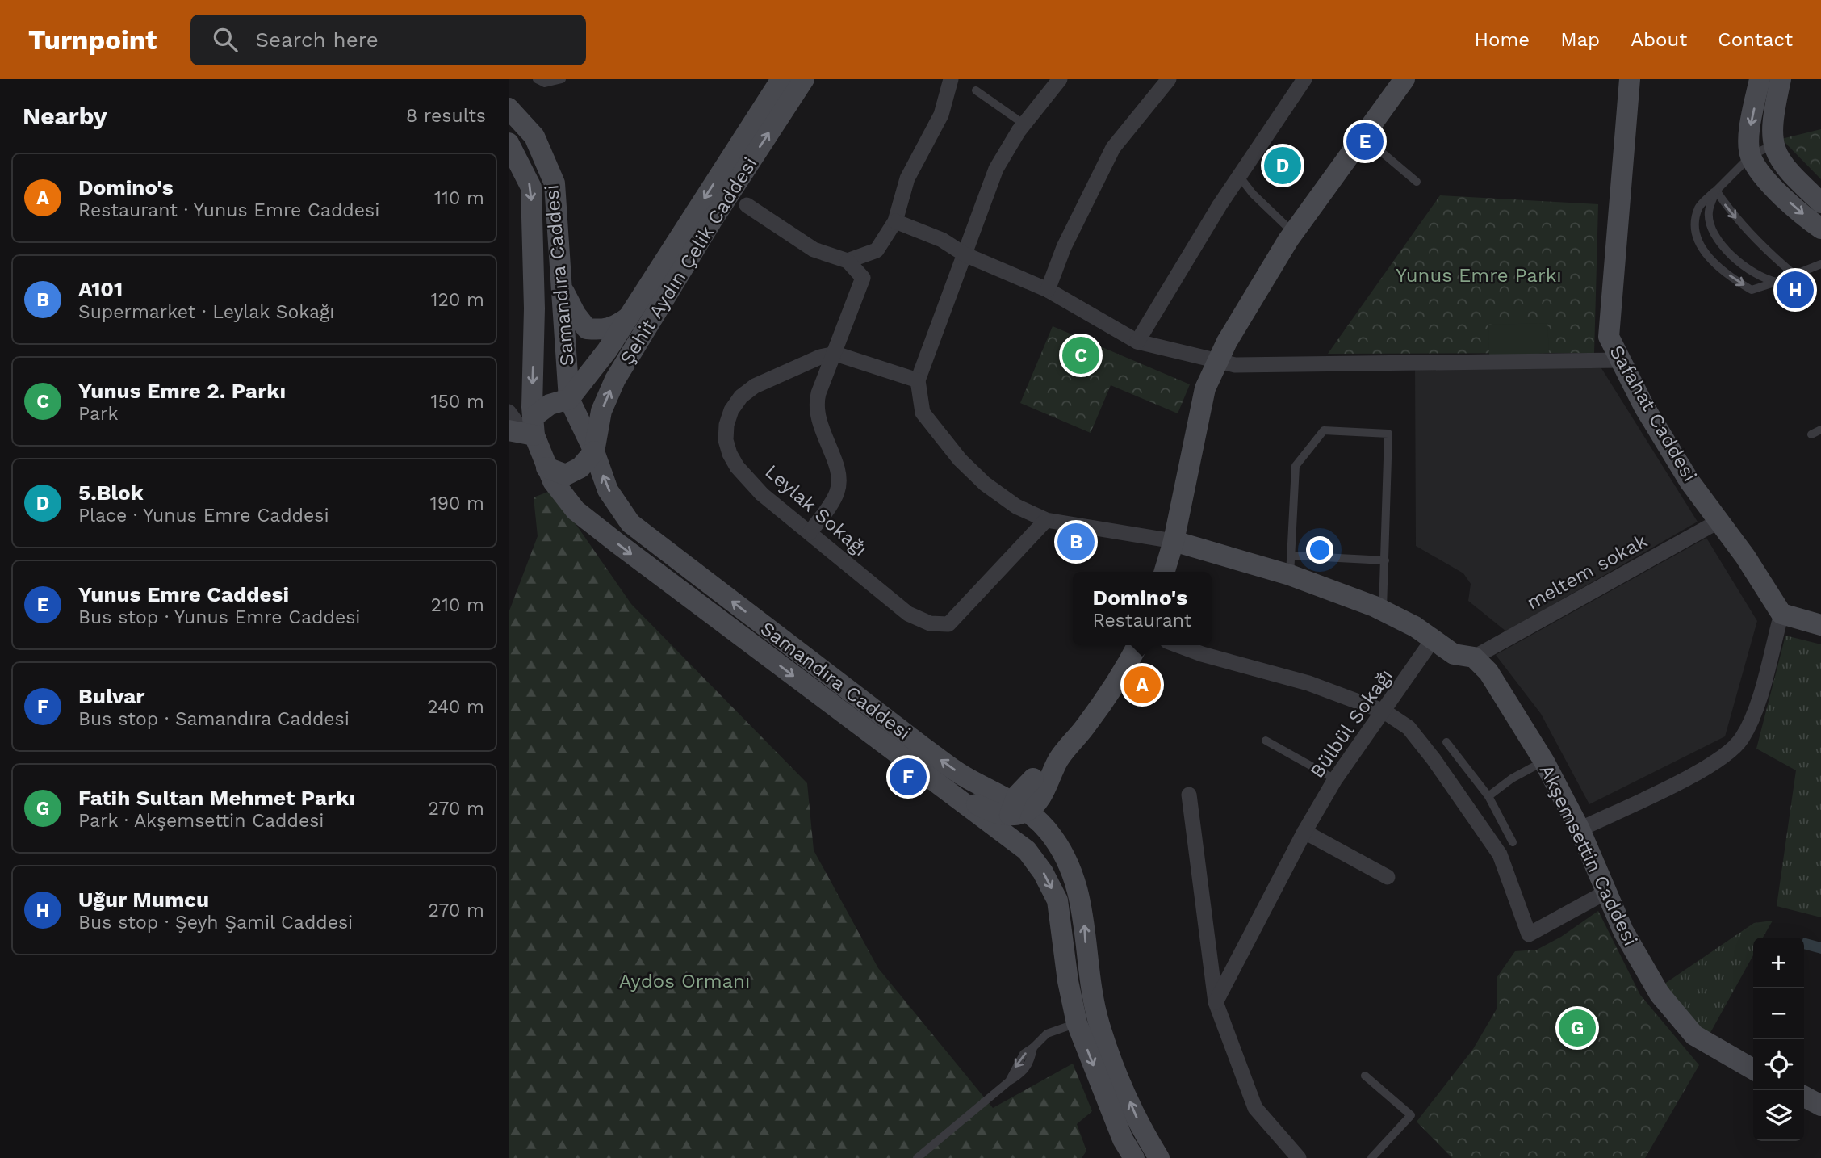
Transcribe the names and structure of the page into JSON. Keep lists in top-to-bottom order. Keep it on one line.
{"streets":{"main road":["Şehit Aydın Çelik Caddesi","Samandıra Caddesi","Safahat Caddesi","Akşemsettin Caddesi"],"street":["Leylak Sokağı","meltem sokak","Bülbül Sokağı"]},"crossings":[["Şehit Aydın Çelik Caddesi","Samandıra Caddesi"],["Safahat Caddesi","meltem sokak"],["meltem sokak","Akşemsettin Caddesi"]],"parks":["Yunus Emre Parkı","Aydos Ormanı"],"page":{"header":"Turnpoint","search":"Search here","nav":["Home","Map","About","Contact"],"heading":["Nearby","8 results"],"pins":["E","D","H","C","B","A","F","G"],"list":[{"mark":"A","name":"Domino's","note":"Restaurant · Yunus Emre Caddesi","value":"110 m"},{"mark":"B","name":"A101","note":"Supermarket · Leylak Sokağı","value":"120 m"},{"mark":"C","name":"Yunus Emre 2. Parkı","note":"Park","value":"150 m"},{"mark":"D","name":"5.Blok","note":"Place · Yunus Emre Caddesi","value":"190 m"},{"mark":"E","name":"Yunus Emre Caddesi","note":"Bus stop · Yunus Emre Caddesi","value":"210 m"},{"mark":"F","name":"Bulvar","note":"Bus stop · Samandıra Caddesi","value":"240 m"},{"mark":"G","name":"Fatih Sultan Mehmet Parkı","note":"Park · Akşemsettin Caddesi","value":"270 m"},{"mark":"H","name":"Uğur Mumcu","note":"Bus stop · Şeyh Şamil Caddesi","value":"270 m"}],"popup":["Domino's","Restaurant"],"map_buttons":["+","−"]}}
